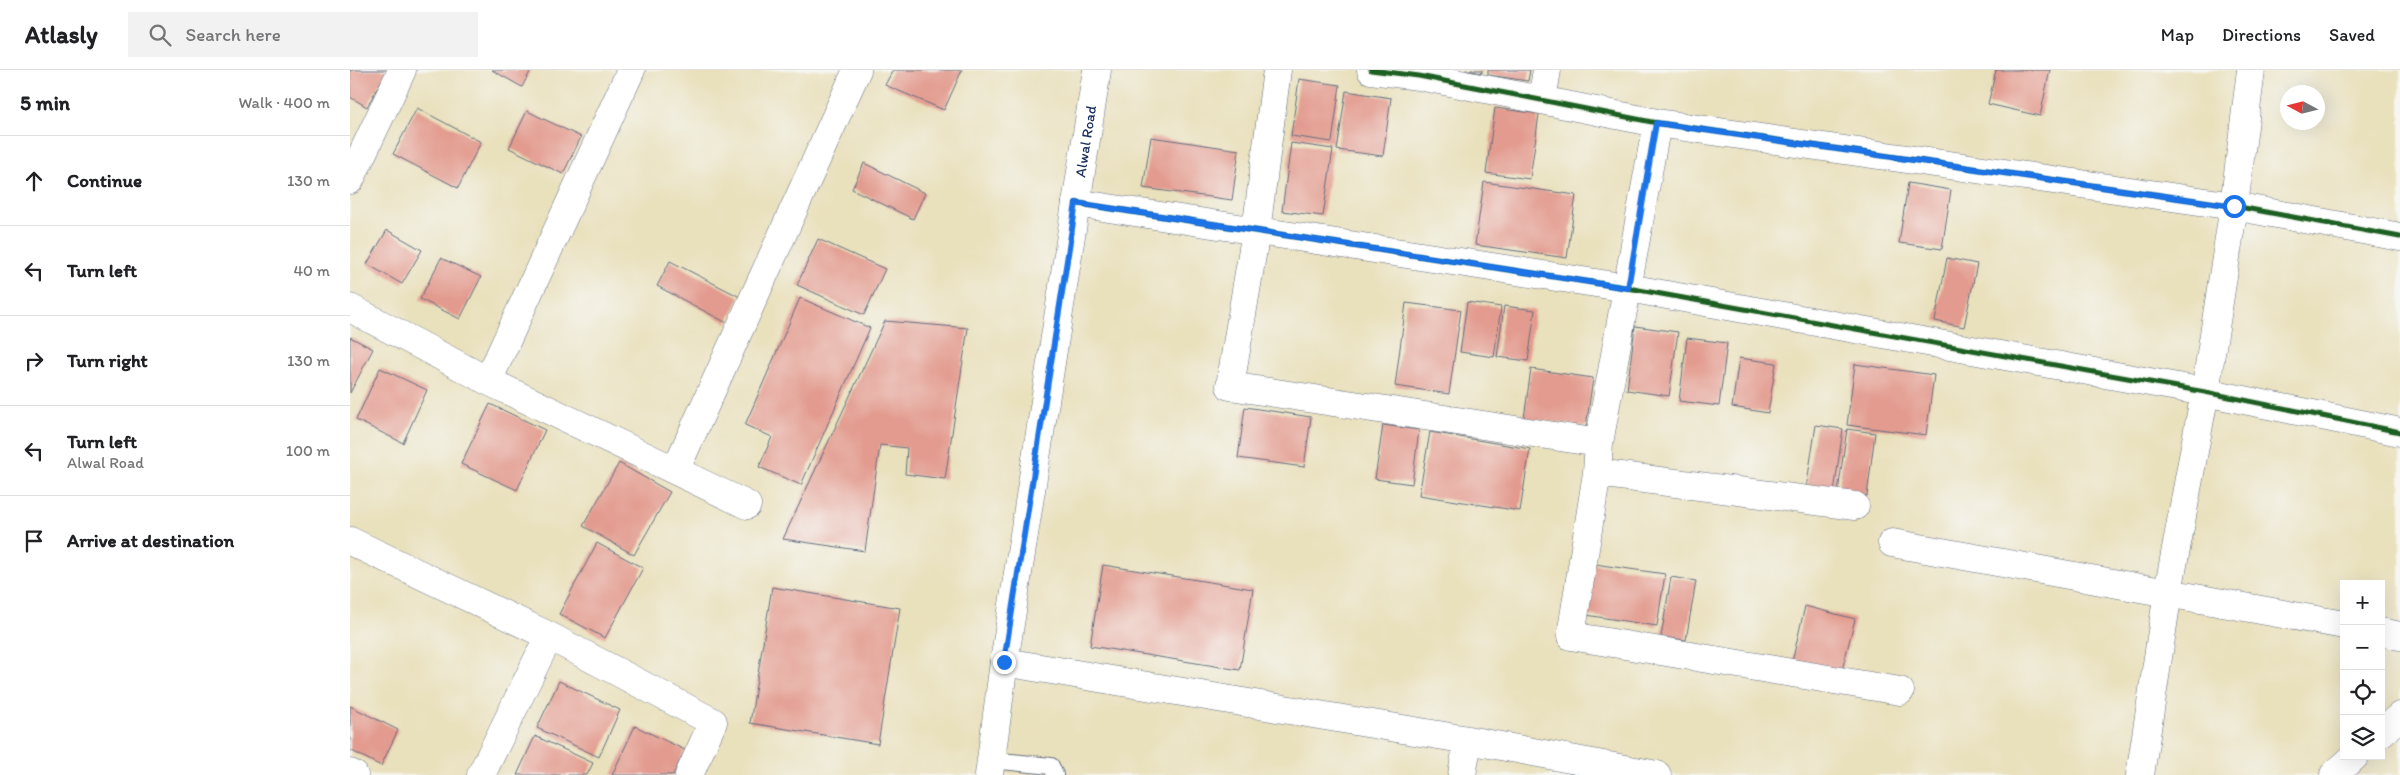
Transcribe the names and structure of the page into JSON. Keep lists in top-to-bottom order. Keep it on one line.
{"streets":{"street":["Alwal Road"]},"north":"left","page":{"header":"Atlasly","search":"Search here","nav":["Map","Directions","Saved"],"heading":["5 min","Walk · 400 m"],"list":[["Continue","130 m"],["Turn left","40 m"],["Turn right","130 m"],["Turn left","Alwal Road","100 m"],"Arrive at destination"],"map_buttons":["+","−"]}}
